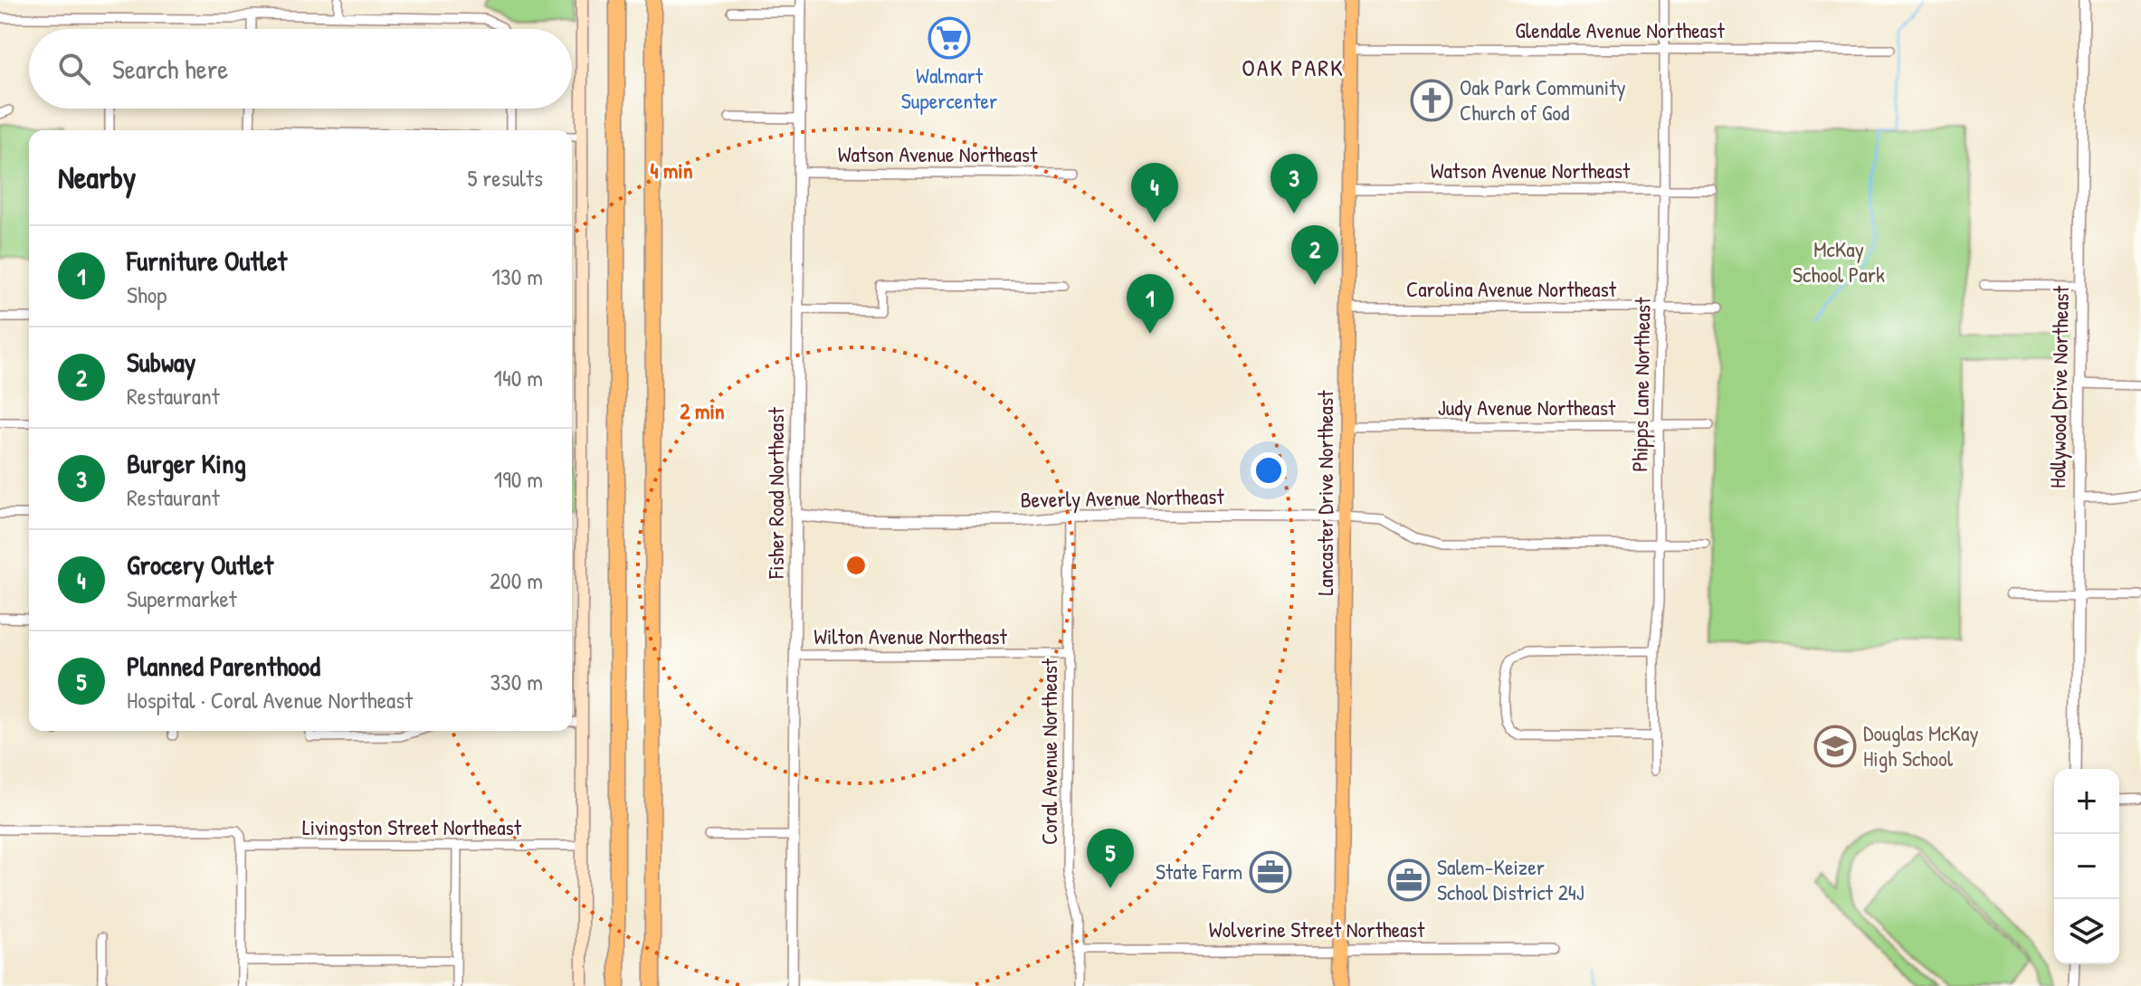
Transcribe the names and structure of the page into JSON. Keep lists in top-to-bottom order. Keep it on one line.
{"streets":{"main road":["Lancaster Drive Northeast"],"street":["Glendale Avenue Northeast","Watson Avenue Northeast","Carolina Avenue Northeast","Phipps Lane Northeast","Hollywood Drive Northeast","Judy Avenue Northeast","Fisher Road Northeast","Beverly Avenue Northeast","Wilton Avenue Northeast","Coral Avenue Northeast","Livingston Street Northeast","Wolverine Street Northeast"]},"crossings":[["Glendale Avenue Northeast","Phipps Lane Northeast"],["Glendale Avenue Northeast","Lancaster Drive Northeast"],["Watson Avenue Northeast","Phipps Lane Northeast"],["Watson Avenue Northeast","Fisher Road Northeast"],["Watson Avenue Northeast","Lancaster Drive Northeast"],["Carolina Avenue Northeast","Phipps Lane Northeast"],["Carolina Avenue Northeast","Lancaster Drive Northeast"],["Phipps Lane Northeast","Judy Avenue Northeast"],["Phipps Lane Northeast","Beverly Avenue Northeast"],["Judy Avenue Northeast","Lancaster Drive Northeast"],["Fisher Road Northeast","Beverly Avenue Northeast"],["Fisher Road Northeast","Wilton Avenue Northeast"],["Lancaster Drive Northeast","Beverly Avenue Northeast"],["Lancaster Drive Northeast","Wolverine Street Northeast"],["Beverly Avenue Northeast","Coral Avenue Northeast"],["Wilton Avenue Northeast","Coral Avenue Northeast"],["Coral Avenue Northeast","Wolverine Street Northeast"]],"districts":["OAK PARK"],"parks":["McKay School Park"],"places":{"supermarket":["Walmart Supercenter"],"church":["Oak Park Community Church of God"],"school or university":["Douglas McKay High School"],"office":["State Farm","Salem-Keizer School District 24J"]},"page":{"search":"Search here","heading":["Nearby","5 results"],"pins":["3","4","2","1","5"],"list":[{"mark":"1","name":"Furniture Outlet","note":"Shop","value":"130 m"},{"mark":"2","name":"Subway","note":"Restaurant","value":"140 m"},{"mark":"3","name":"Burger King","note":"Restaurant","value":"190 m"},{"mark":"4","name":"Grocery Outlet","note":"Supermarket","value":"200 m"},{"mark":"5","name":"Planned Parenthood","note":"Hospital · Coral Avenue Northeast","value":"330 m"}],"map_buttons":["+","−"]},"rings":["4 min","2 min"]}
